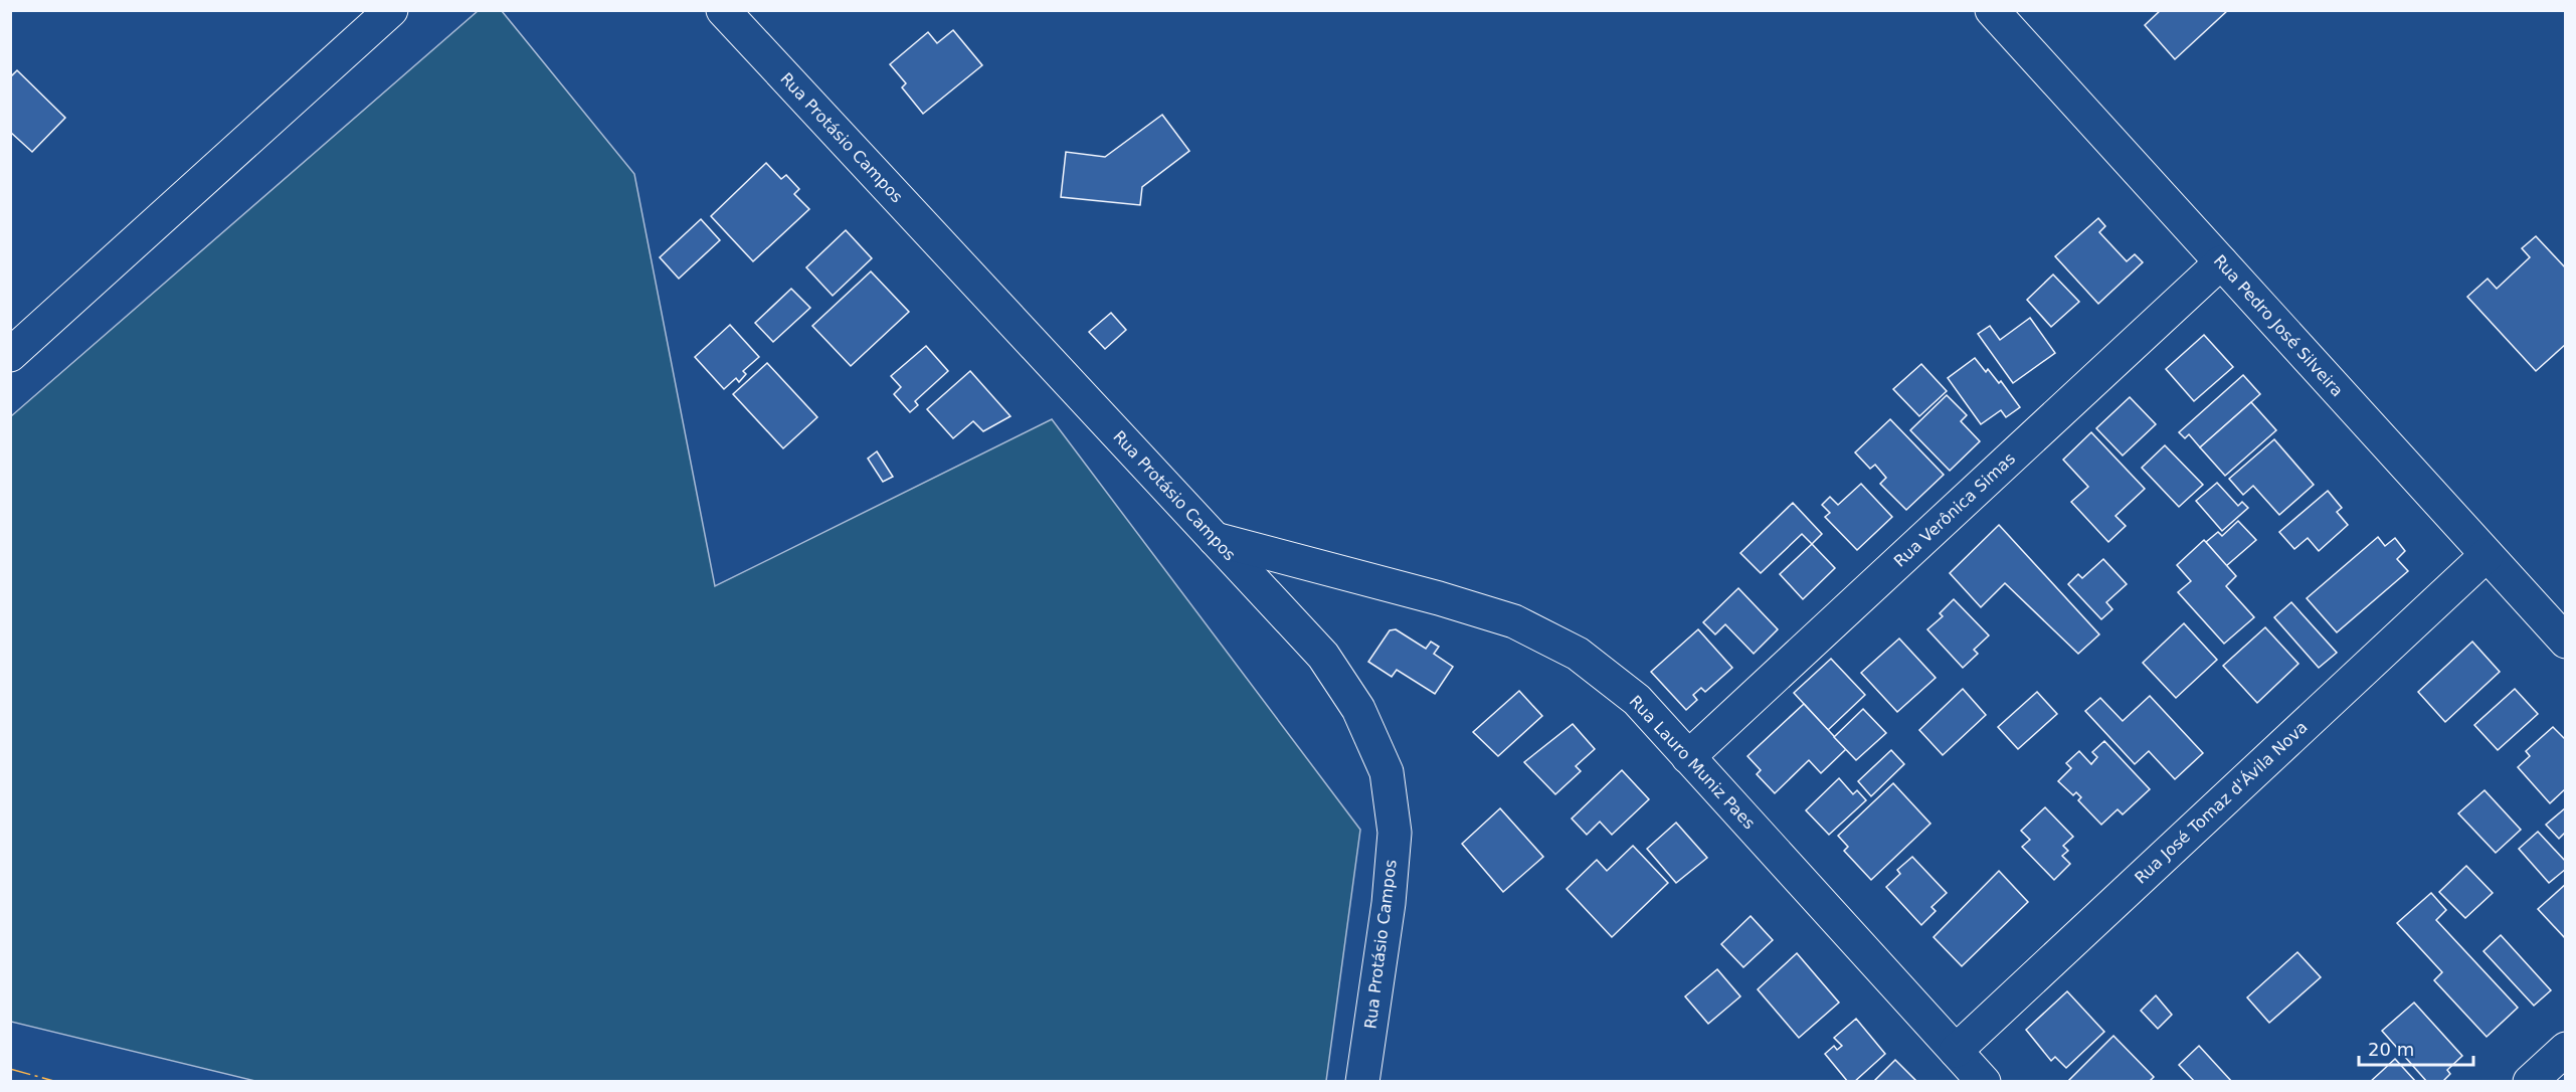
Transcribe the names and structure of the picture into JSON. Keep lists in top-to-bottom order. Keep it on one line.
{"streets":{"street":["Rua Protásio Campos","Rua Pedro José Silveira","Rua Verônica Simas","Rua Lauro Muniz Paes","Rua José Tomaz d'Ávila Nova"]},"crossings":[["Rua Protásio Campos","Rua Lauro Muniz Paes"],["Rua Pedro José Silveira","Rua Verônica Simas"],["Rua Pedro José Silveira","Rua José Tomaz d'Ávila Nova"],["Rua Verônica Simas","Rua Lauro Muniz Paes"],["Rua Lauro Muniz Paes","Rua José Tomaz d'Ávila Nova"]],"scale_bar":"20 m"}
